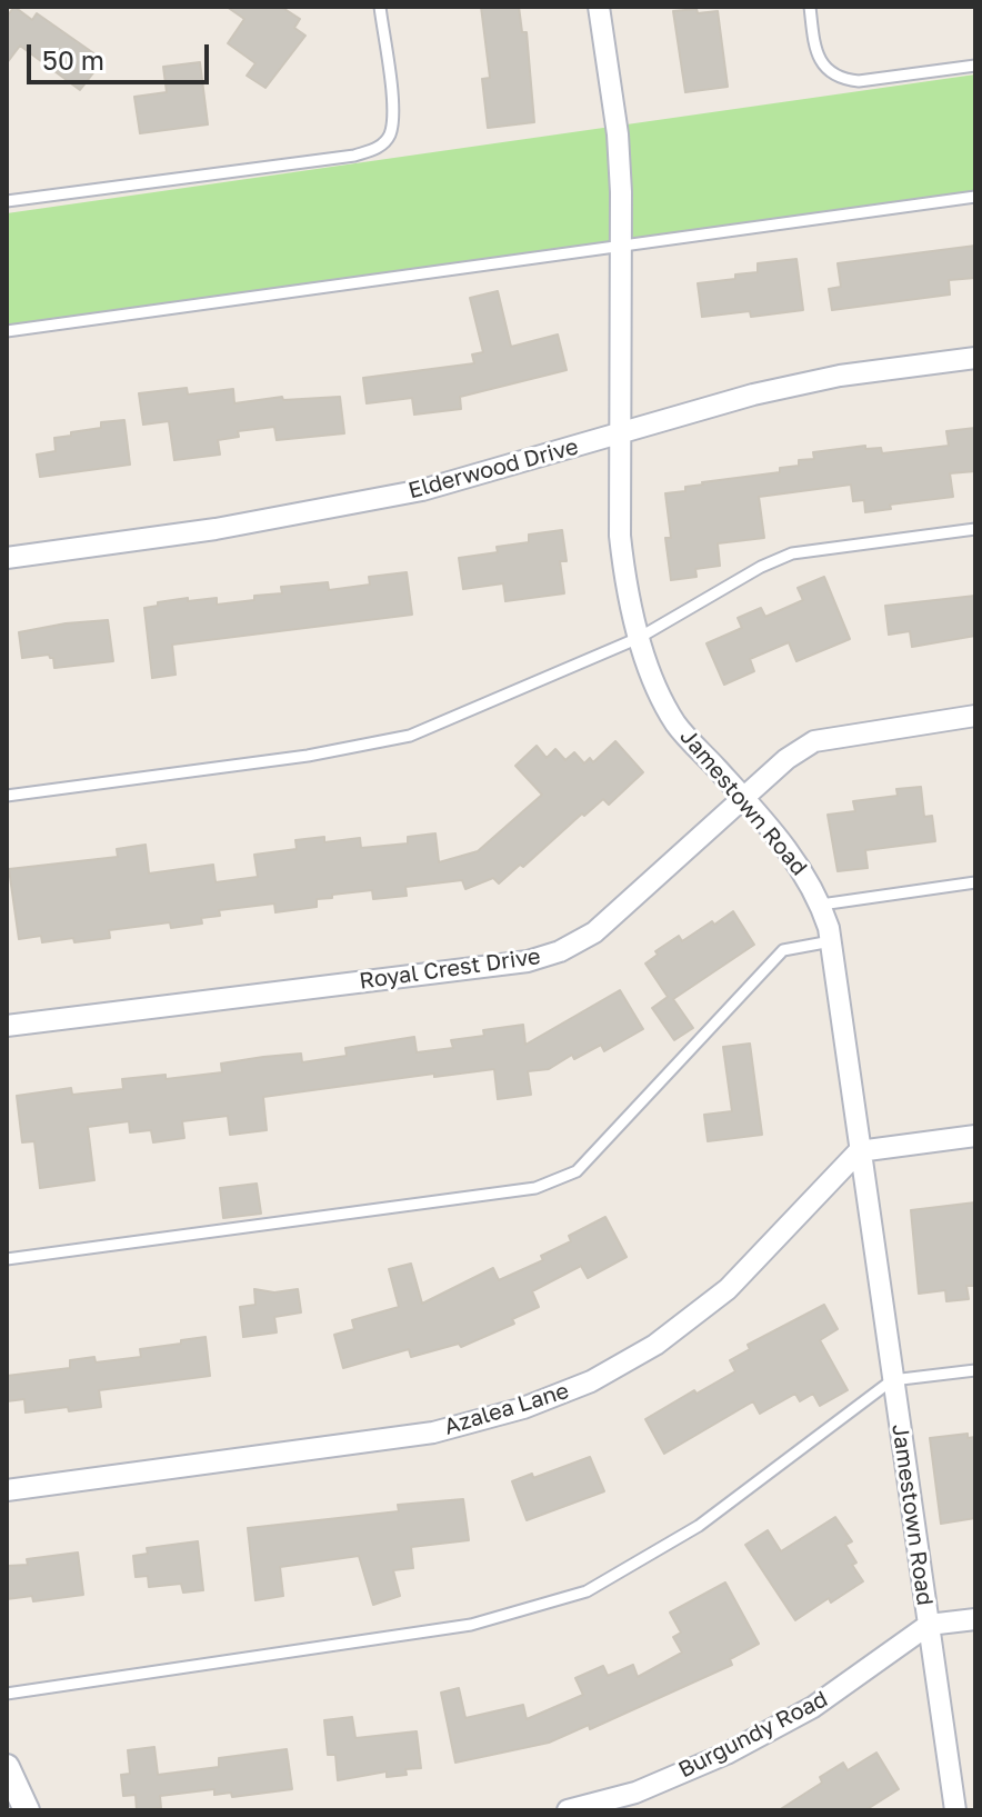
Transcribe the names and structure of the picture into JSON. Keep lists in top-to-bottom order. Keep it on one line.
{"streets":{"street":["Elderwood Drive","Jamestown Road","Royal Crest Drive","Azalea Lane","Burgundy Road"]},"crossings":[["Elderwood Drive","Jamestown Road"],["Jamestown Road","Royal Crest Drive"],["Jamestown Road","Azalea Lane"],["Jamestown Road","Burgundy Road"]],"scale_bar":"50 m"}
